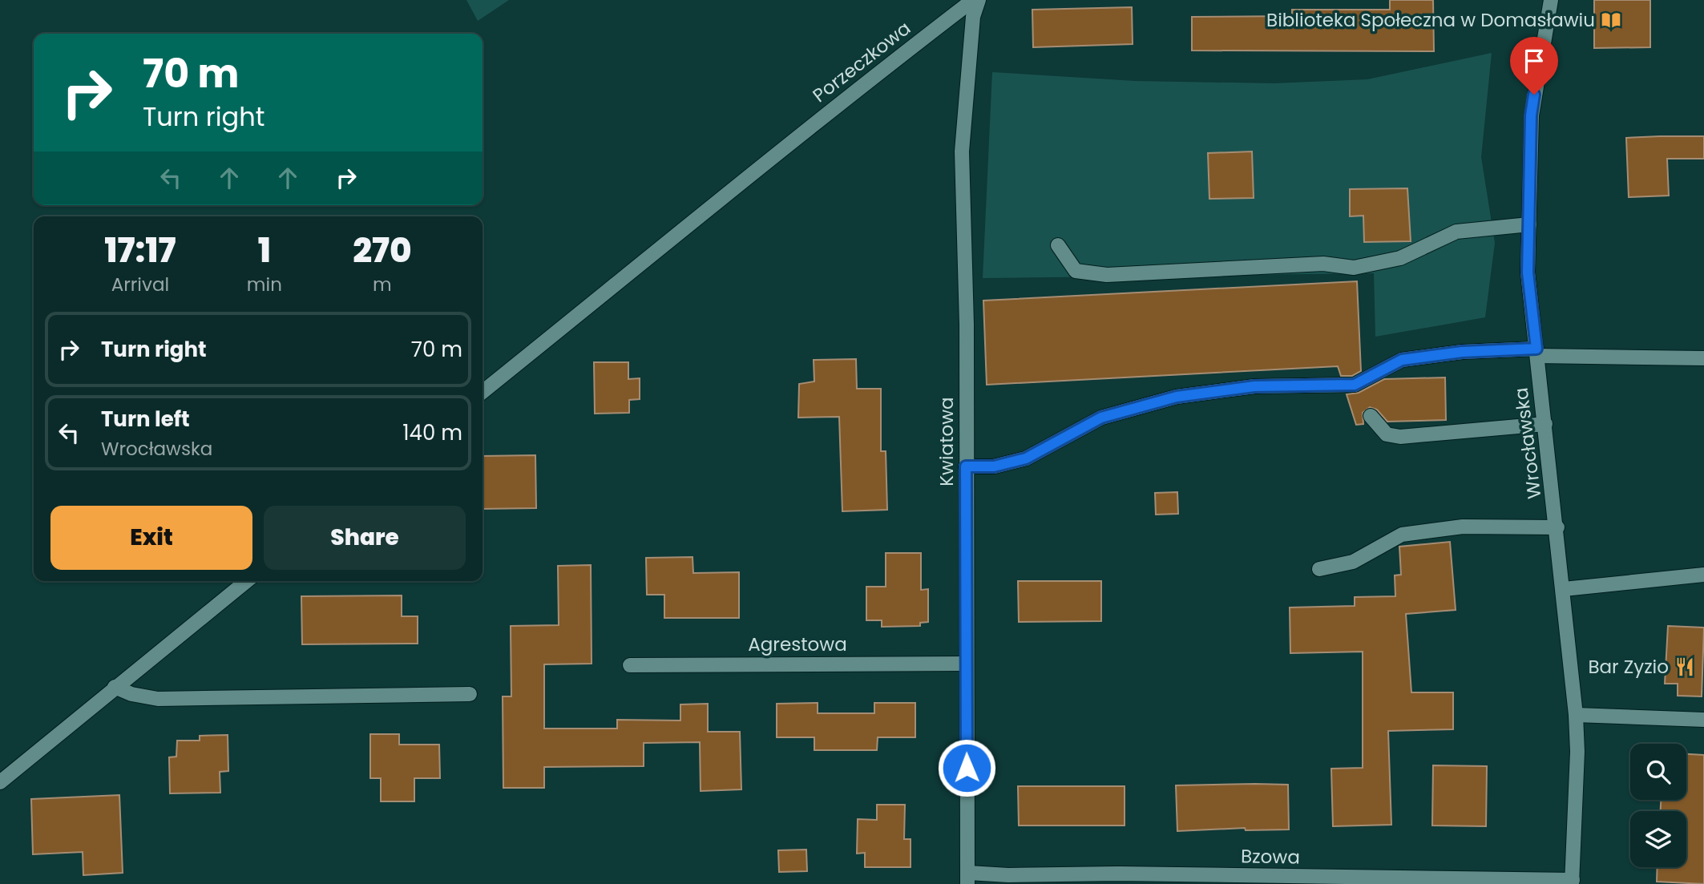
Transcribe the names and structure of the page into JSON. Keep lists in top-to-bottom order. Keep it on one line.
{"streets":{"street":["Porzeczkowa","Kwiatowa","Wrocławska","Agrestowa","Bzowa"]},"crossings":[["Kwiatowa","Agrestowa"],["Kwiatowa","Bzowa"],["Wrocławska","Bzowa"]],"places":{"library":["Biblioteka Społeczna w Domasławiu"],"restaurant":["Bar Zyzio"]},"page":{"turn":["70 m","Turn right"],"eta":["17:17","Arrival","1","min","270","m"],"list":[{"name":"Turn right","value":"70 m"},{"name":"Turn left","note":"Wrocławska","value":"140 m"}],"buttons":["Exit","Share"]}}
